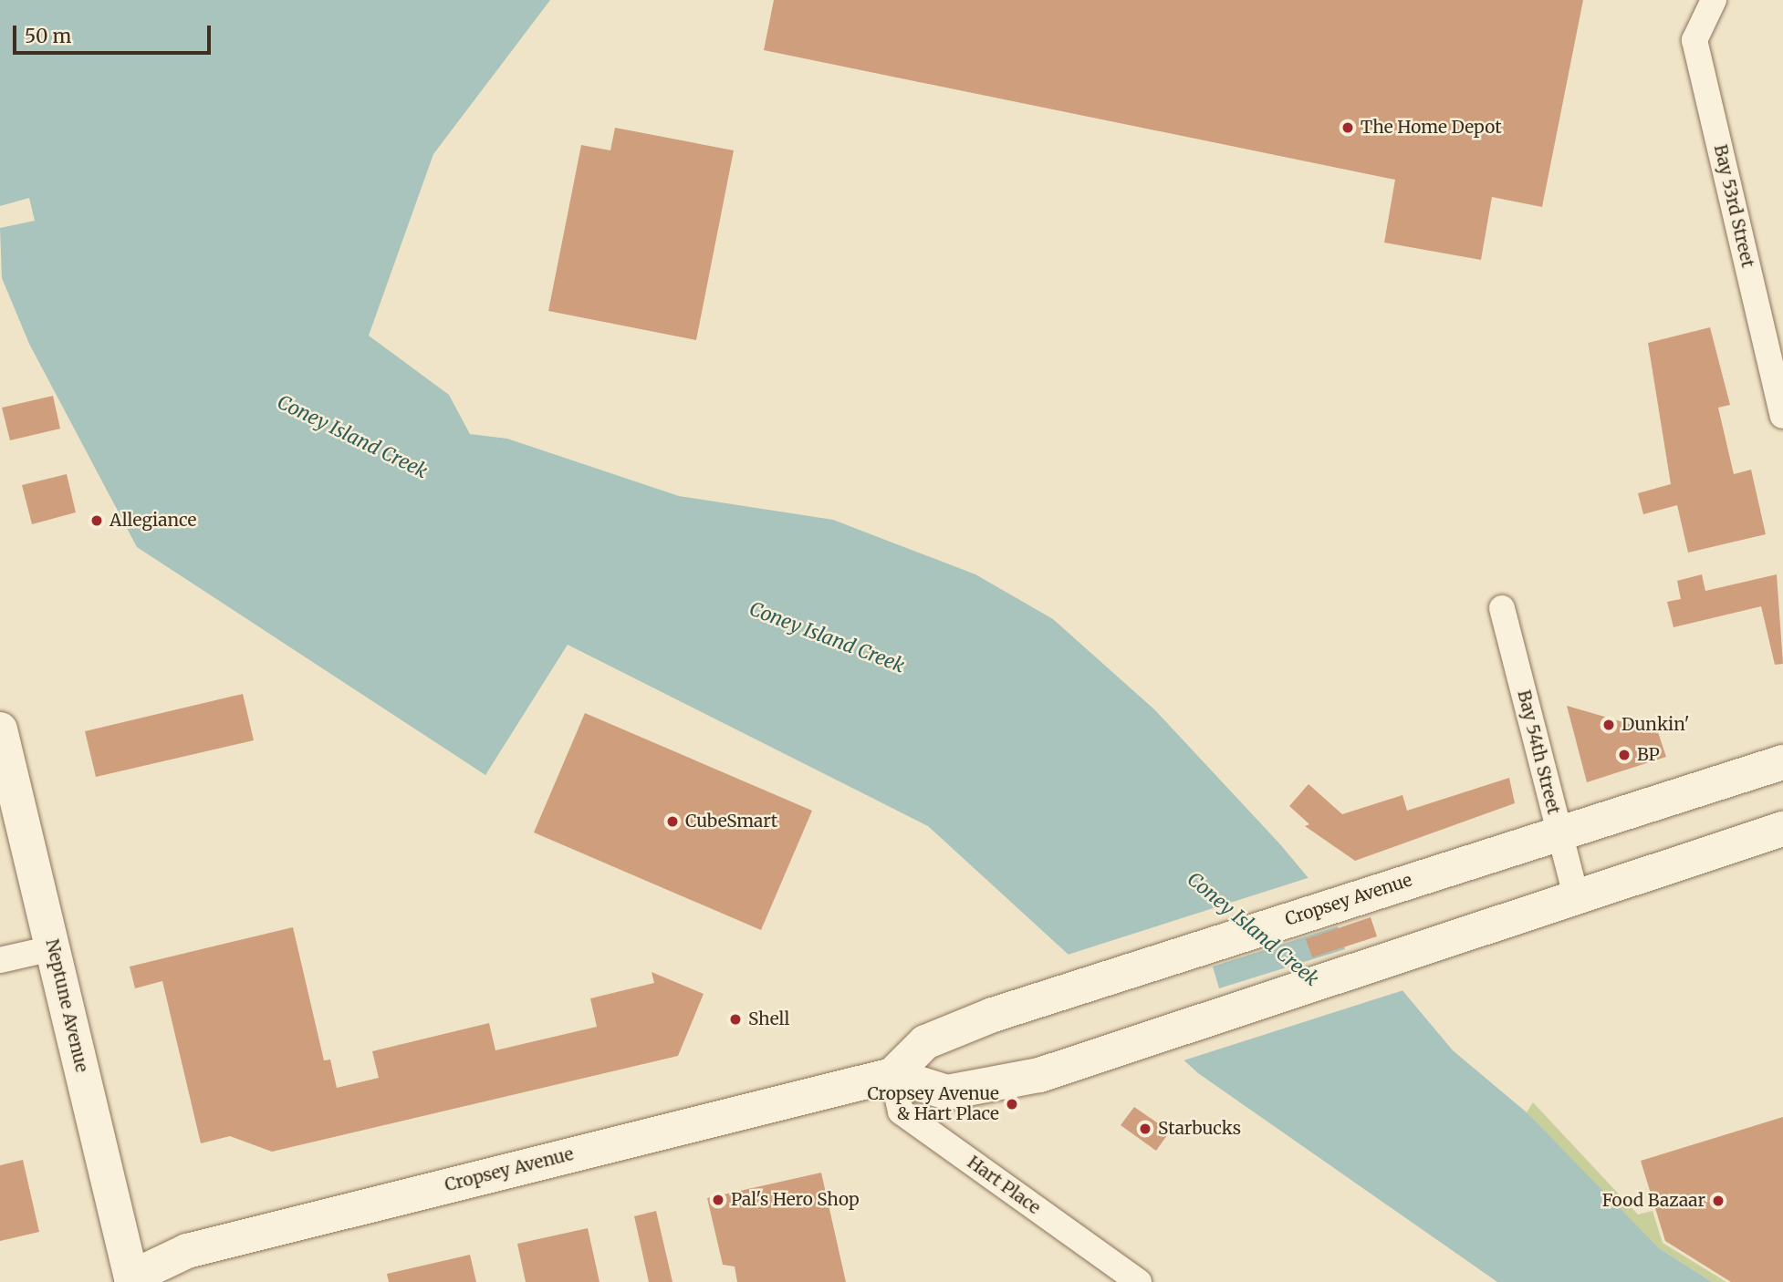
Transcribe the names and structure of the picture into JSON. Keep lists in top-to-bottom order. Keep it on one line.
{"streets":{"main road":["Cropsey Avenue","Neptune Avenue"],"street":["Bay 53rd Street","Bay 54th Street","Hart Place"]},"crossings":[["Bay 54th Street","Cropsey Avenue"],["Cropsey Avenue","Neptune Avenue"],["Cropsey Avenue","Hart Place"]],"water":["Coney Island Creek"],"places":["The Home Depot","Allegiance","Dunkin'","BP","CubeSmart","Shell","Cropsey Avenue & Hart Place","Starbucks","Pal's Hero Shop","Food Bazaar"],"scale_bar":"50 m"}
